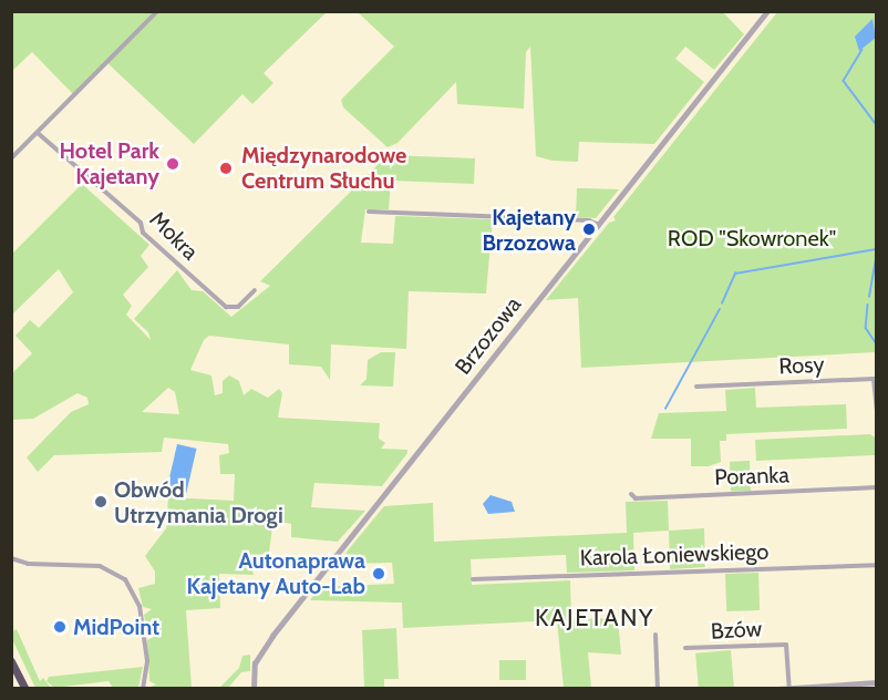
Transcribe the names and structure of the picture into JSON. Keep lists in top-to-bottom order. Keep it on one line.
{"streets":{"street":["Mokra","Brzozowa","Rosy","Poranka","Karola Łoniewskiego","Bzów"]},"districts":["KAJETANY"],"parks":["ROD \"Skowronek\""],"places":["Hotel Park Kajetany","Międzynarodowe Centrum Słuchu","Kajetany Brzozowa","Obwód Utrzymania Drogi","Autonaprawa Kajetany Auto-Lab","MidPoint"]}
